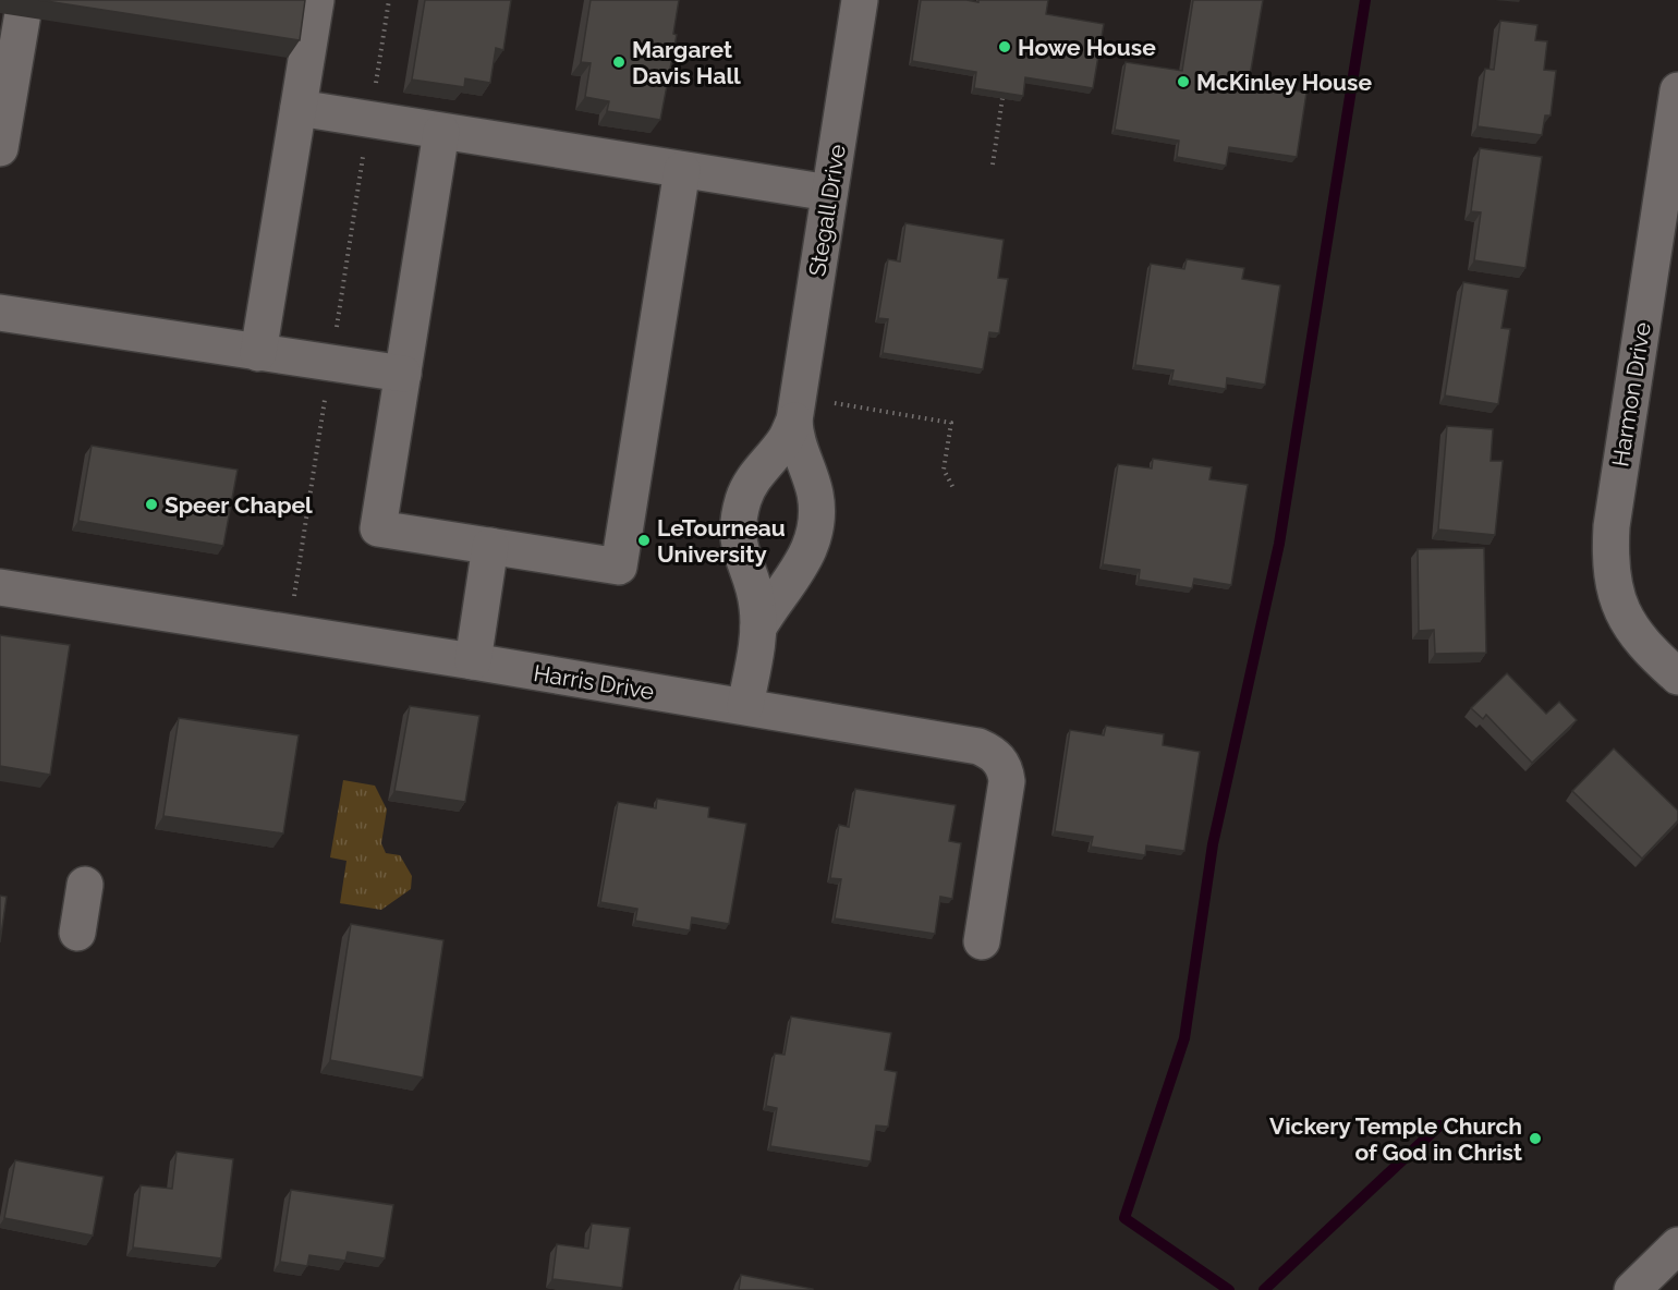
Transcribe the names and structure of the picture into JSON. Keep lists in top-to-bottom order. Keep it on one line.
{"streets":{"street":["Stegall Drive","Harmon Drive","Harris Drive"]},"crossings":[["Stegall Drive","Harris Drive"]],"places":["Howe House","Margaret Davis Hall","McKinley House","Speer Chapel","LeTourneau University","Vickery Temple Church of God in Christ"]}
